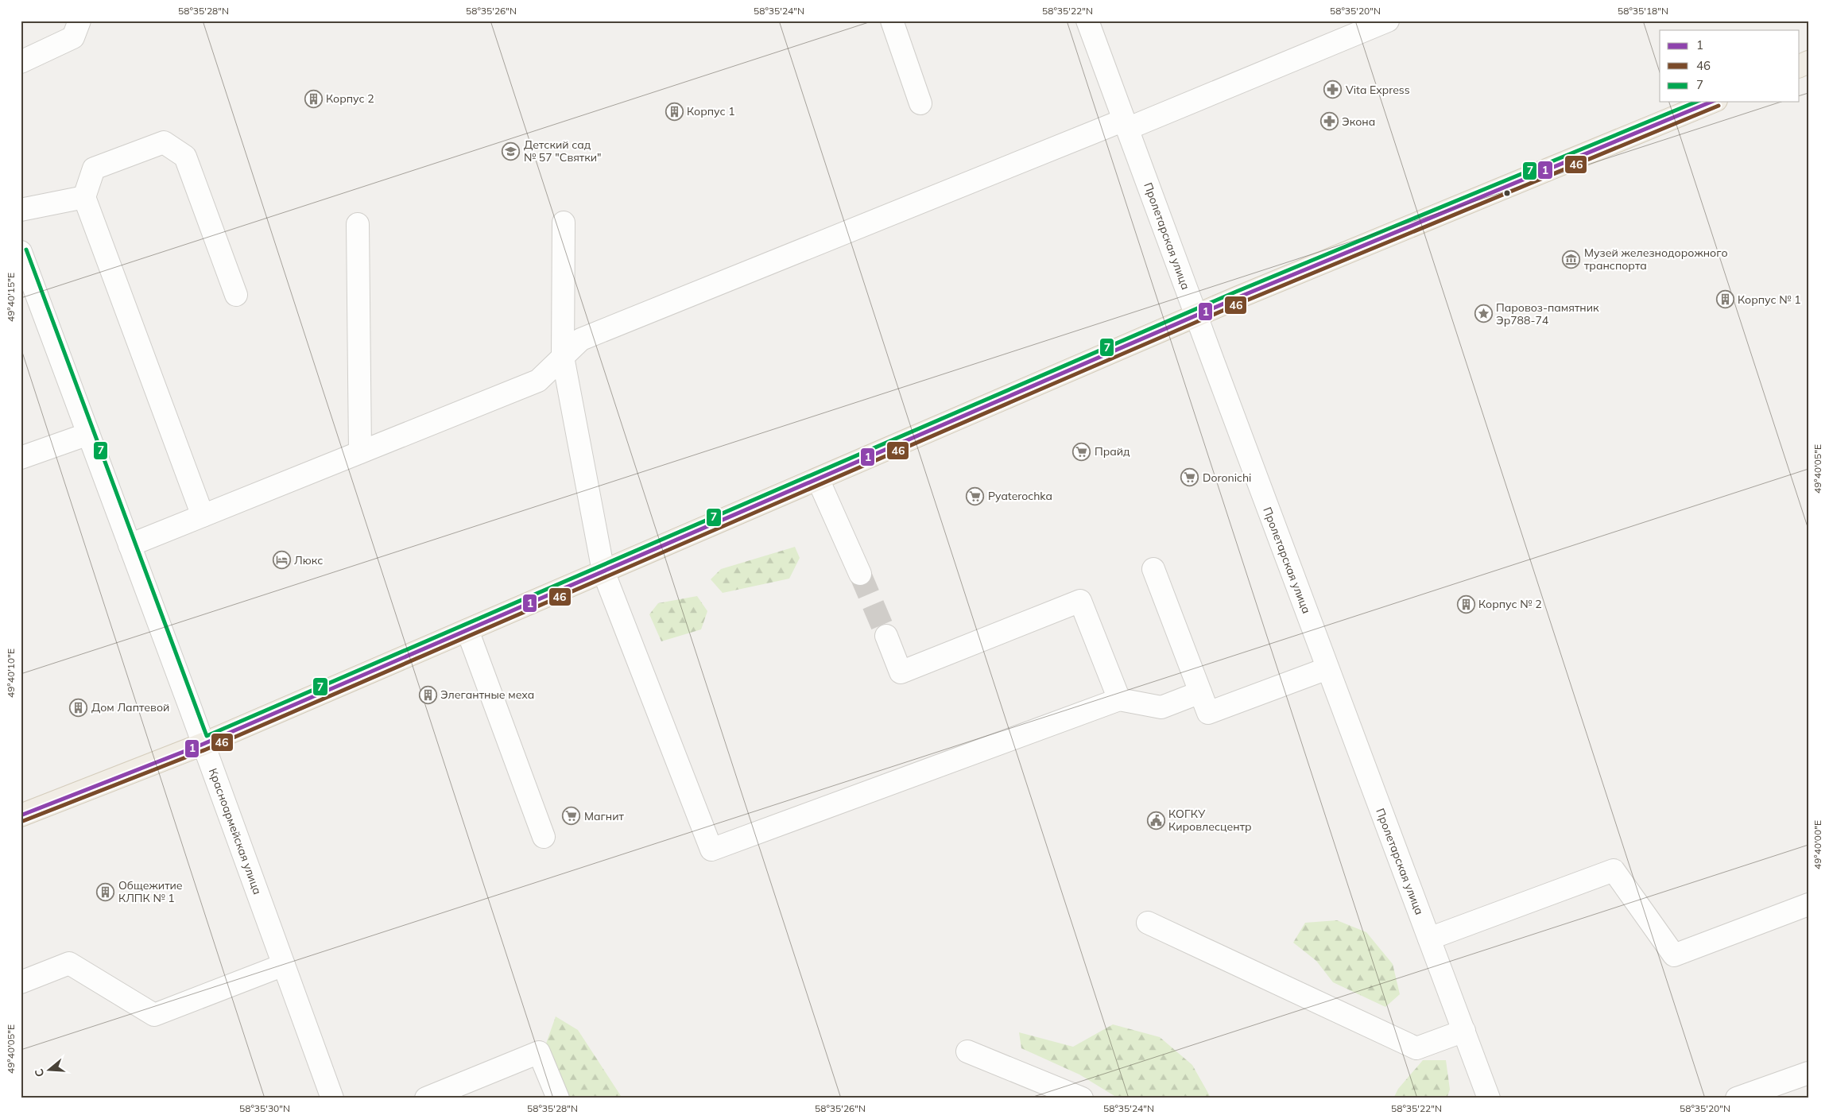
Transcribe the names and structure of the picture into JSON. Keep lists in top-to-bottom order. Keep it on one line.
{"streets":{"street":["Пролетарская улица","Красноармейская улица"]},"places":{"pharmacy":["Vita Express","Экона"],"building":["Корпус 2","Корпус 1","Корпус № 1","Корпус № 2","Элегантные меха","Дом Лаптевой","Общежитие КЛПК № 1"],"school or university":["Детский сад № 57 \"Святки\""],"museum":["Музей железнодорожного транспорта"],"place":["Паровоз-памятник Эр788-74"],"supermarket":["Прайд","Doronichi","Pyaterochka","Магнит"],"hotel":["Люкс"],"public building":["КОГКУ Кировлесцентр"]},"lines":["transit line 1","transit line 7","transit line 46"],"legend":["1","46","7"],"north":"left","coordinates":["58°35'28\"N","58°35'26\"N","58°35'24\"N","58°35'22\"N","58°35'20\"N","58°35'18\"N","49°40'15\"E","49°40'05\"E","49°40'10\"E","49°40'00\"E","58°35'30\"N"]}
